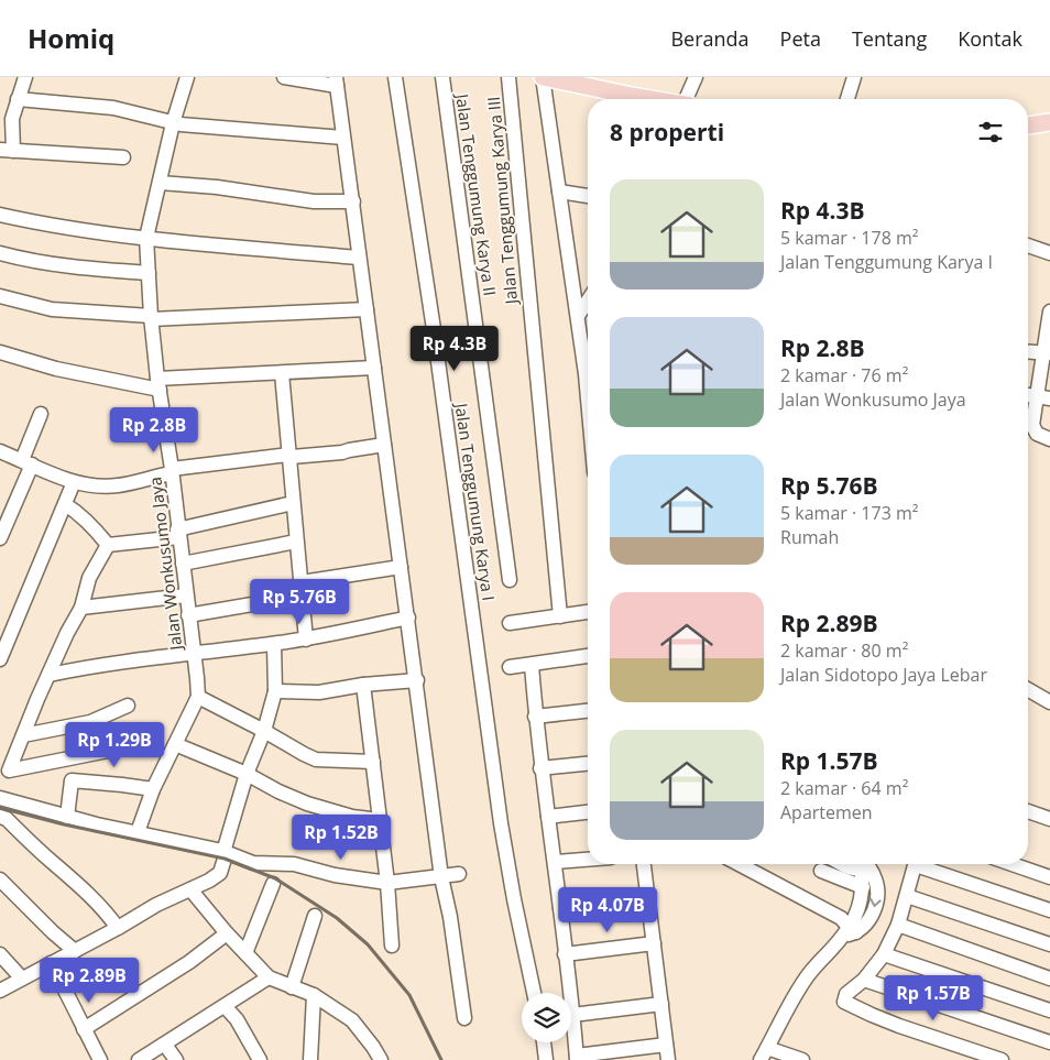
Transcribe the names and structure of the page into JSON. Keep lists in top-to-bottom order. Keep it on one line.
{"streets":{"street":["Jalan Tenggumung Karya II","Jalan Tenggumung Karya III","Jalan Tenggumung Karya I","Jalan Wonkusumo Jaya"]},"page":{"header":"Homiq","nav":["Beranda","Peta","Tentang","Kontak"],"heading":"8 properti","list":[{"name":"Rp 4.3B","note":"5 kamar · 178 m² · Jalan Tenggumung Karya I"},{"name":"Rp 2.8B","note":"2 kamar · 76 m² · Jalan Wonkusumo Jaya"},{"name":"Rp 5.76B","note":"5 kamar · 173 m² · Rumah"},{"name":"Rp 2.89B","note":"2 kamar · 80 m² · Jalan Sidotopo Jaya Lebar"},{"name":"Rp 1.57B","note":"2 kamar · 64 m² · Apartemen"}],"price":["Rp 4.3B","Rp 2.8B","Rp 5.76B","Rp 1.29B","Rp 1.52B","Rp 4.07B","Rp 2.89B","Rp 1.57B"]}}
